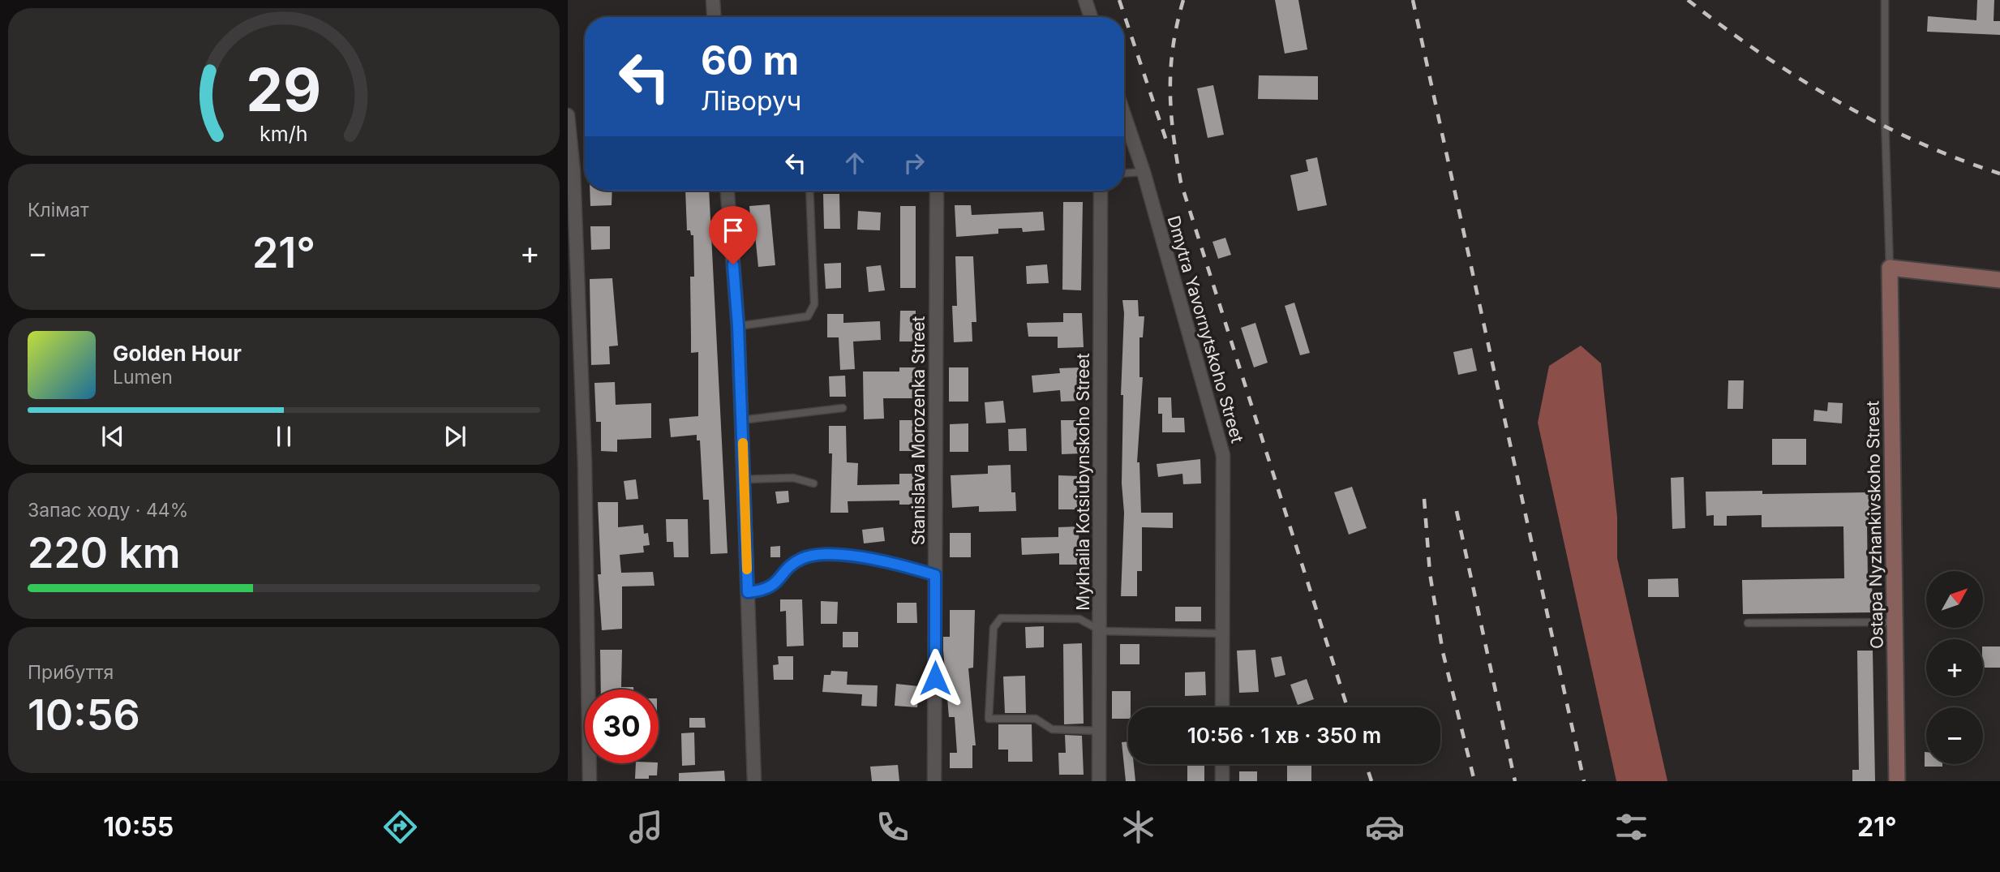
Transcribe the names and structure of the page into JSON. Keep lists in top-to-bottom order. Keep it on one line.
{"streets":{"main road":["Ostapa Nyzhankivskoho Street"],"street":["Dmytra Yavornytskoho Street","Stanislava Morozenka Street","Mykhaila Kotsiubynskoho Street"]},"north":"top right","page":{"turn":["60 m","Ліворуч"],"tile":["Клімат",["Запас ходу · 44%","220 km"],["Прибуття","10:56"]],"heat":["−","21°","+"],"song":["Golden Hour","Lumen"],"map_buttons":["+","−"],"limit":"30","trip":"10:56 · 1 хв · 350 m","tabs":["10:55","21°"],"gauge":["29","km/h"]}}
